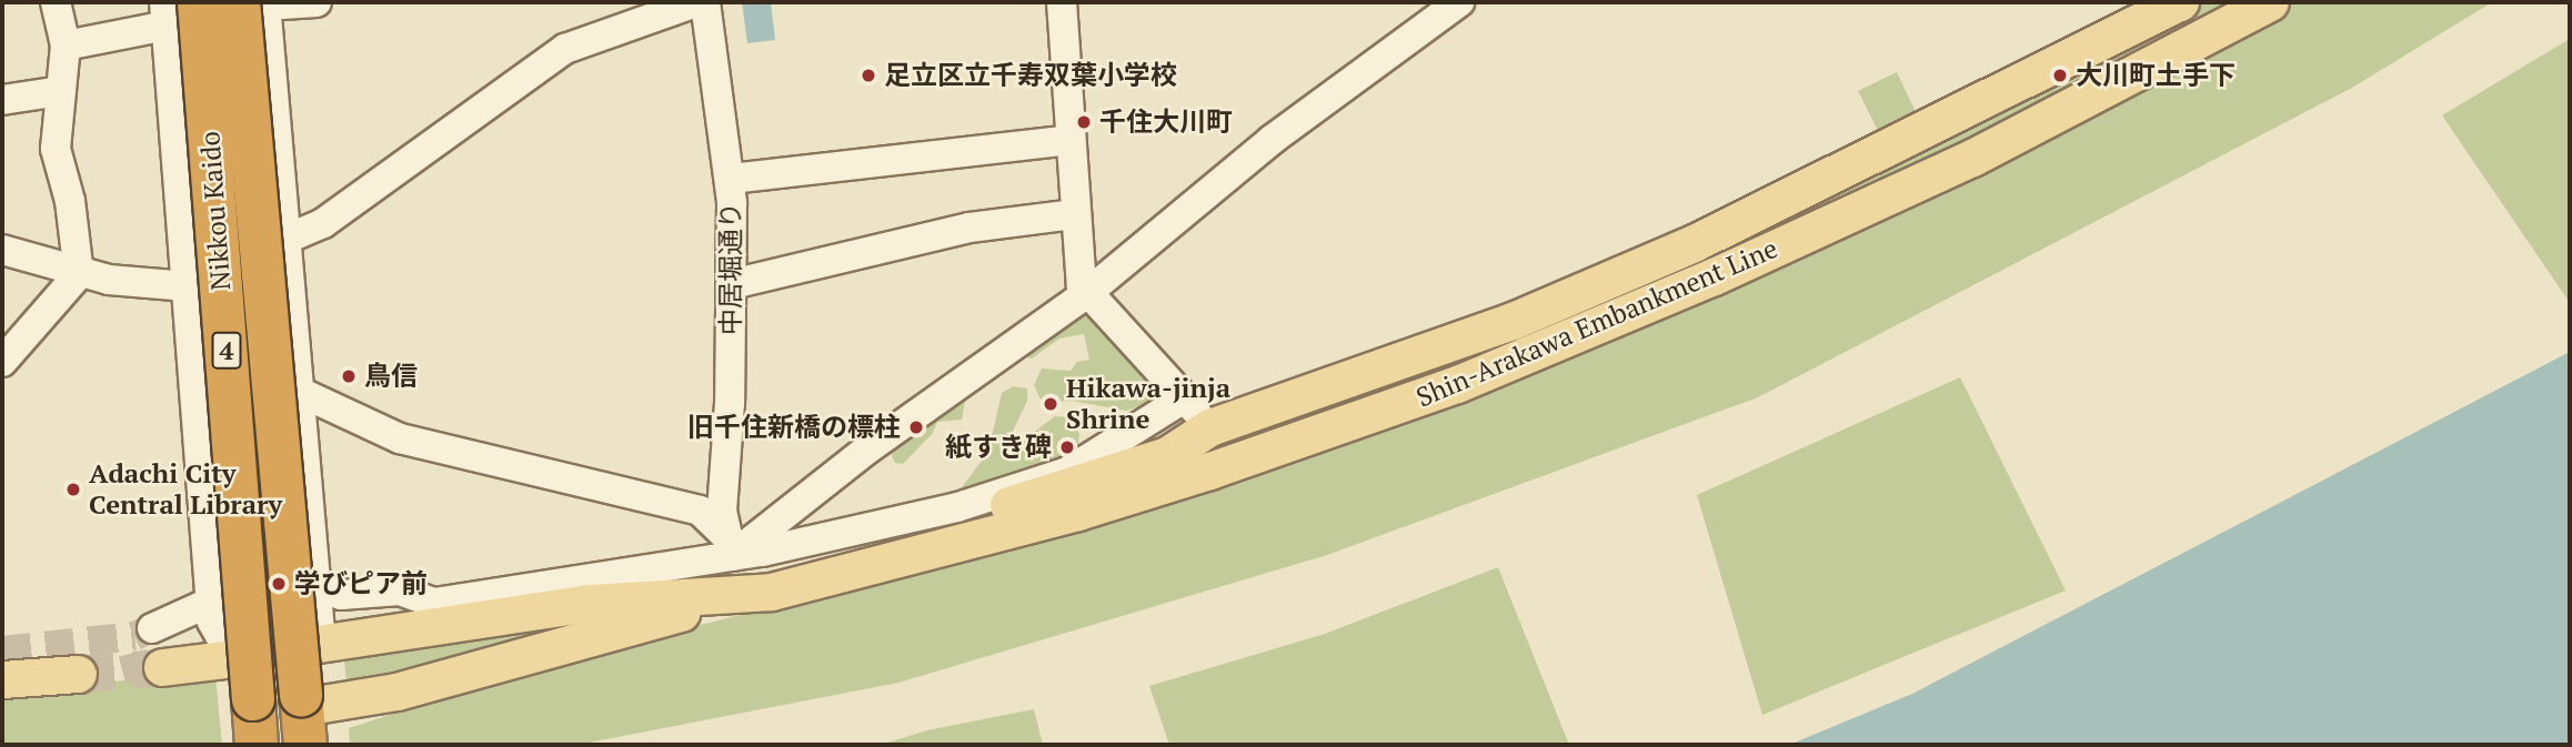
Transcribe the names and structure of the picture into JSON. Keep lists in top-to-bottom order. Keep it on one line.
{"streets":{"highway":["Nikkou Kaido","4"],"main road":["Shin-Arakawa Embankment Line"],"street":["中居堀通り"]},"crossings":[["Nikkou Kaido","Shin-Arakawa Embankment Line"]],"places":["足立区立千寿双葉小学校","大川町土手下","千住大川町","鳥信","Hikawa-jinja Shrine","旧千住新橋の標柱","紙すき碑","Adachi City Central Library","学びピア前"]}
